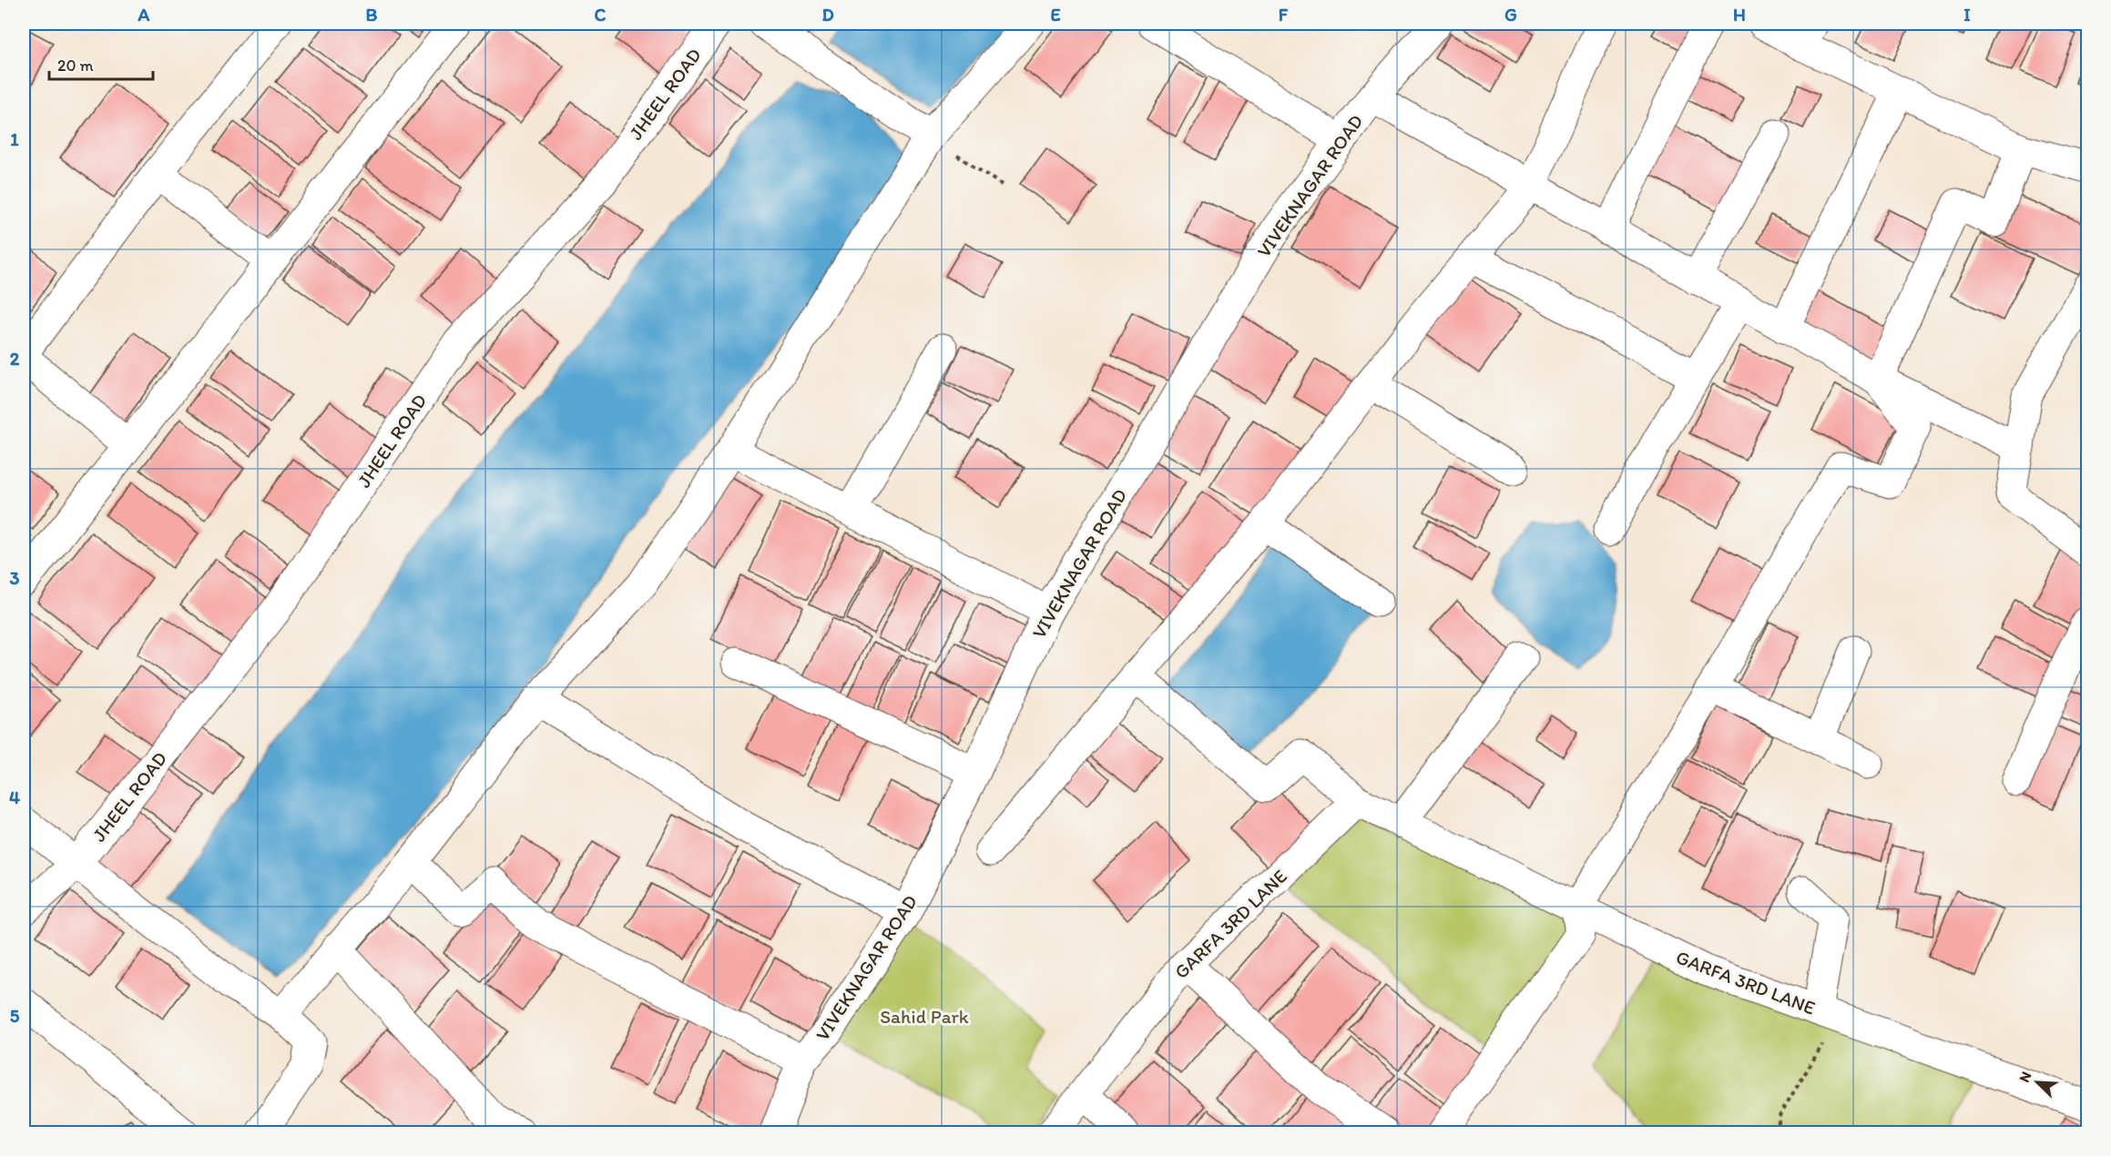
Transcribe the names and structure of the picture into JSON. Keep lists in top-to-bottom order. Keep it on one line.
{"streets":{"street":["JHEEL ROAD","VIVEKNAGAR ROAD","GARFA 3RD LANE"]},"parks":["Sahid Park"],"scale_bar":"20 m","north":"top left","grid":{"columns":["A","B","C","D","E","F","G","H","I"],"rows":["1","2","3","4","5"]}}
